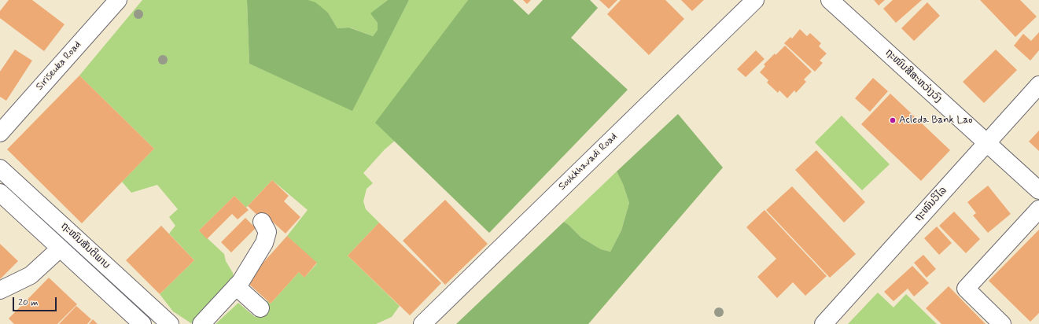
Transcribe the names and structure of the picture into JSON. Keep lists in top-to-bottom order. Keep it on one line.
{"streets":{"street":["Siriseuka Road","ຖະໜົນສີສະຫວ່າງວົງ","Soukkhavadi Road","ຖະໜົນວິໄລ","ຖະໜົນສັນຕິພາບ"]},"crossings":[["ຖະໜົນສີສະຫວ່າງວົງ","ຖະໜົນວິໄລ"]],"places":["Acleda Bank Lao"],"scale_bar":"20 m"}
